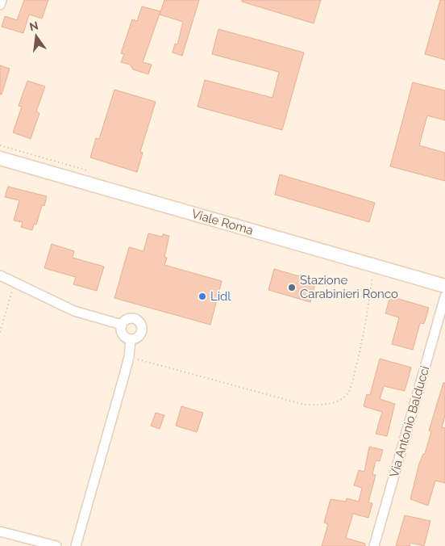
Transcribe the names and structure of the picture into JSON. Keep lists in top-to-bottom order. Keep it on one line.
{"streets":{"main road":["Viale Roma"],"street":["Via Antonio Balducci"]},"places":["Stazione Carabinieri Ronco","Lidl"],"north":"top"}
